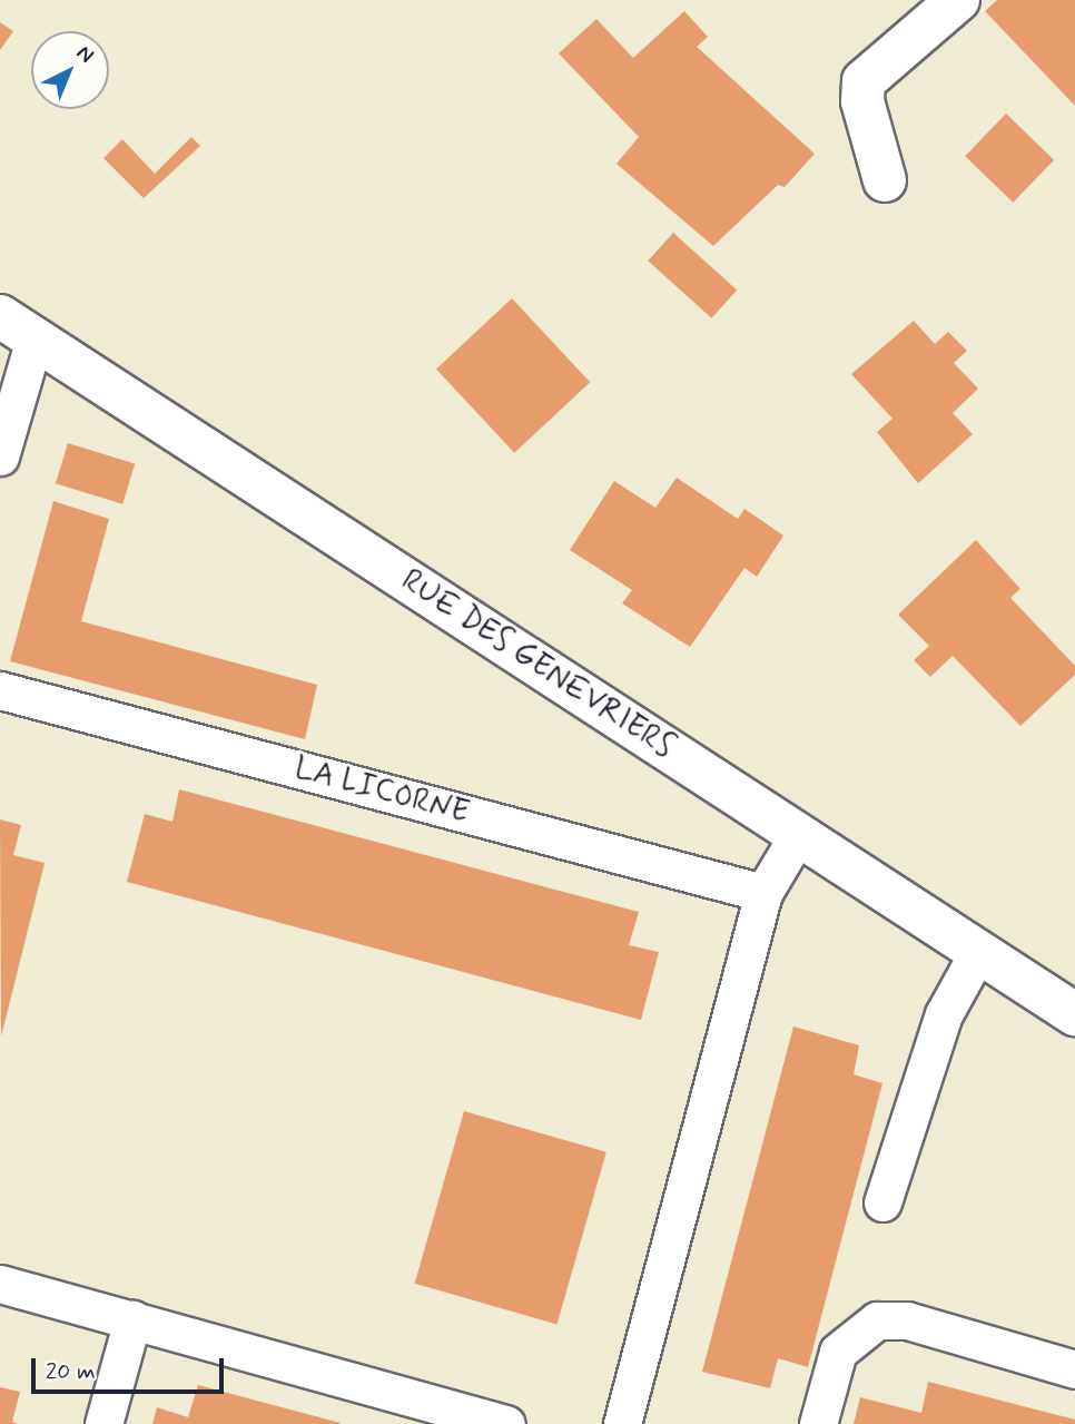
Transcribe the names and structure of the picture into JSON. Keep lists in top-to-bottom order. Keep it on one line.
{"streets":{"street":["RUE DES GENEVRIERS"],"lane":["LA LICORNE"]},"scale_bar":"20 m","north":"top right"}
